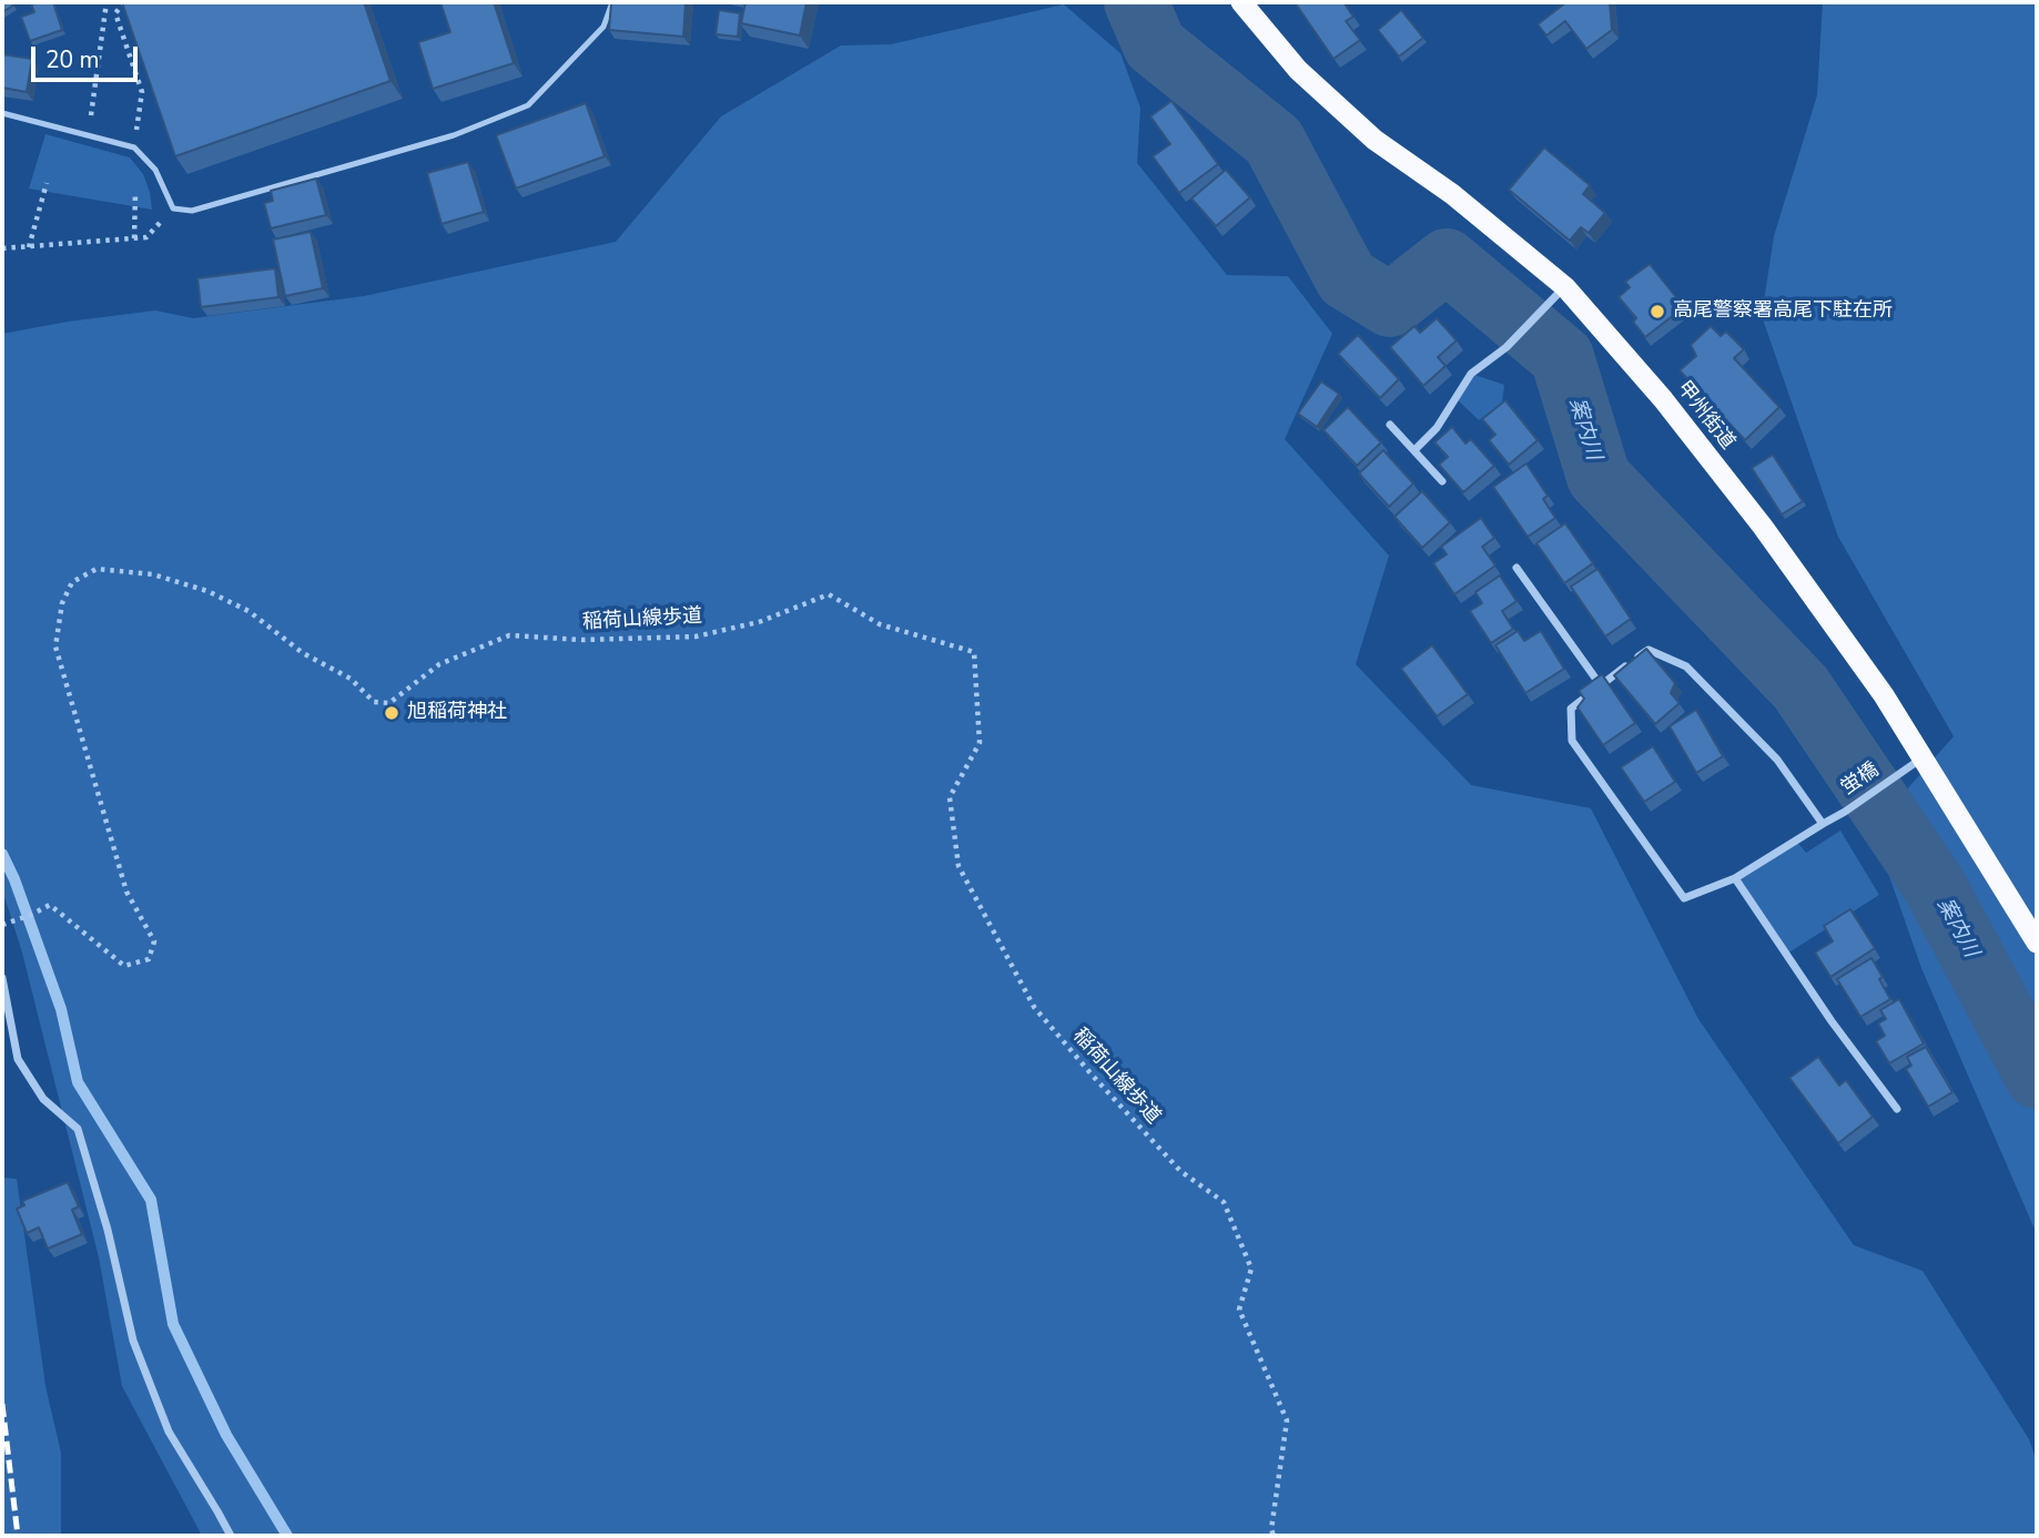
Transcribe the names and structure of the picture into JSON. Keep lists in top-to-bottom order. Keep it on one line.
{"streets":{"highway":["甲州街道"],"street":["蛍橋"],"path":["稲荷山線歩道"]},"crossings":[["甲州街道","蛍橋"]],"water":["案内川"],"places":["高尾警察署高尾下駐在所","旭稲荷神社"],"scale_bar":"20 m"}
